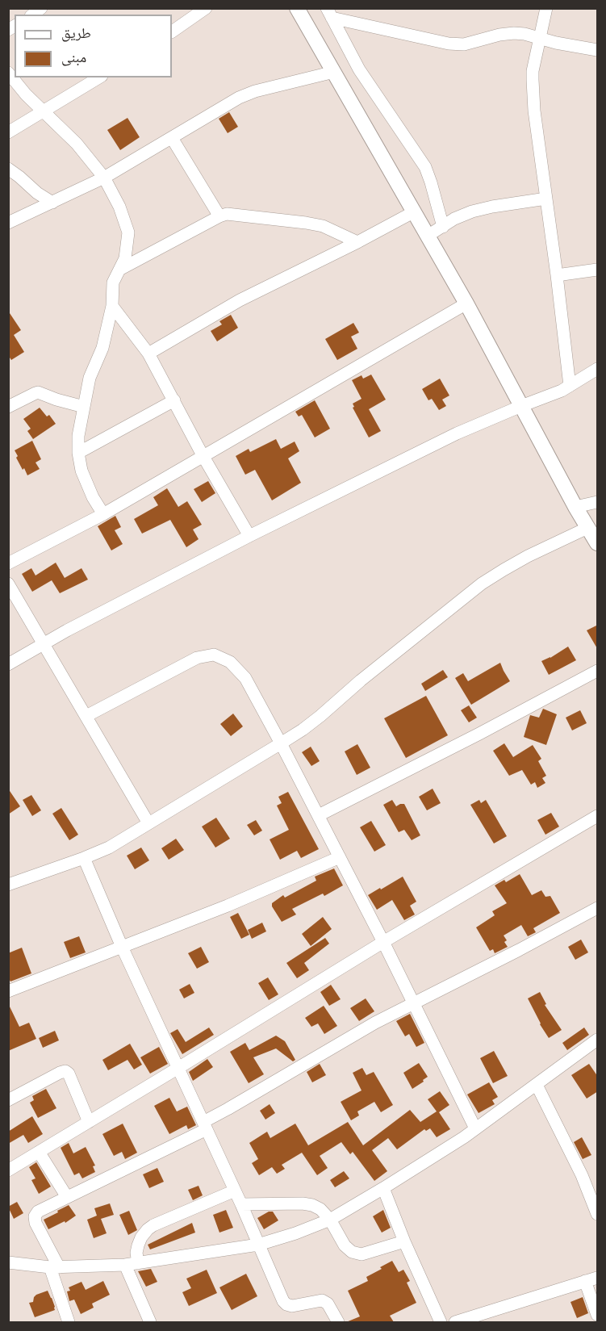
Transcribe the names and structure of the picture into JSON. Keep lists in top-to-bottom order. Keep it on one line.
{"legend":["طريق","مبنى"]}
